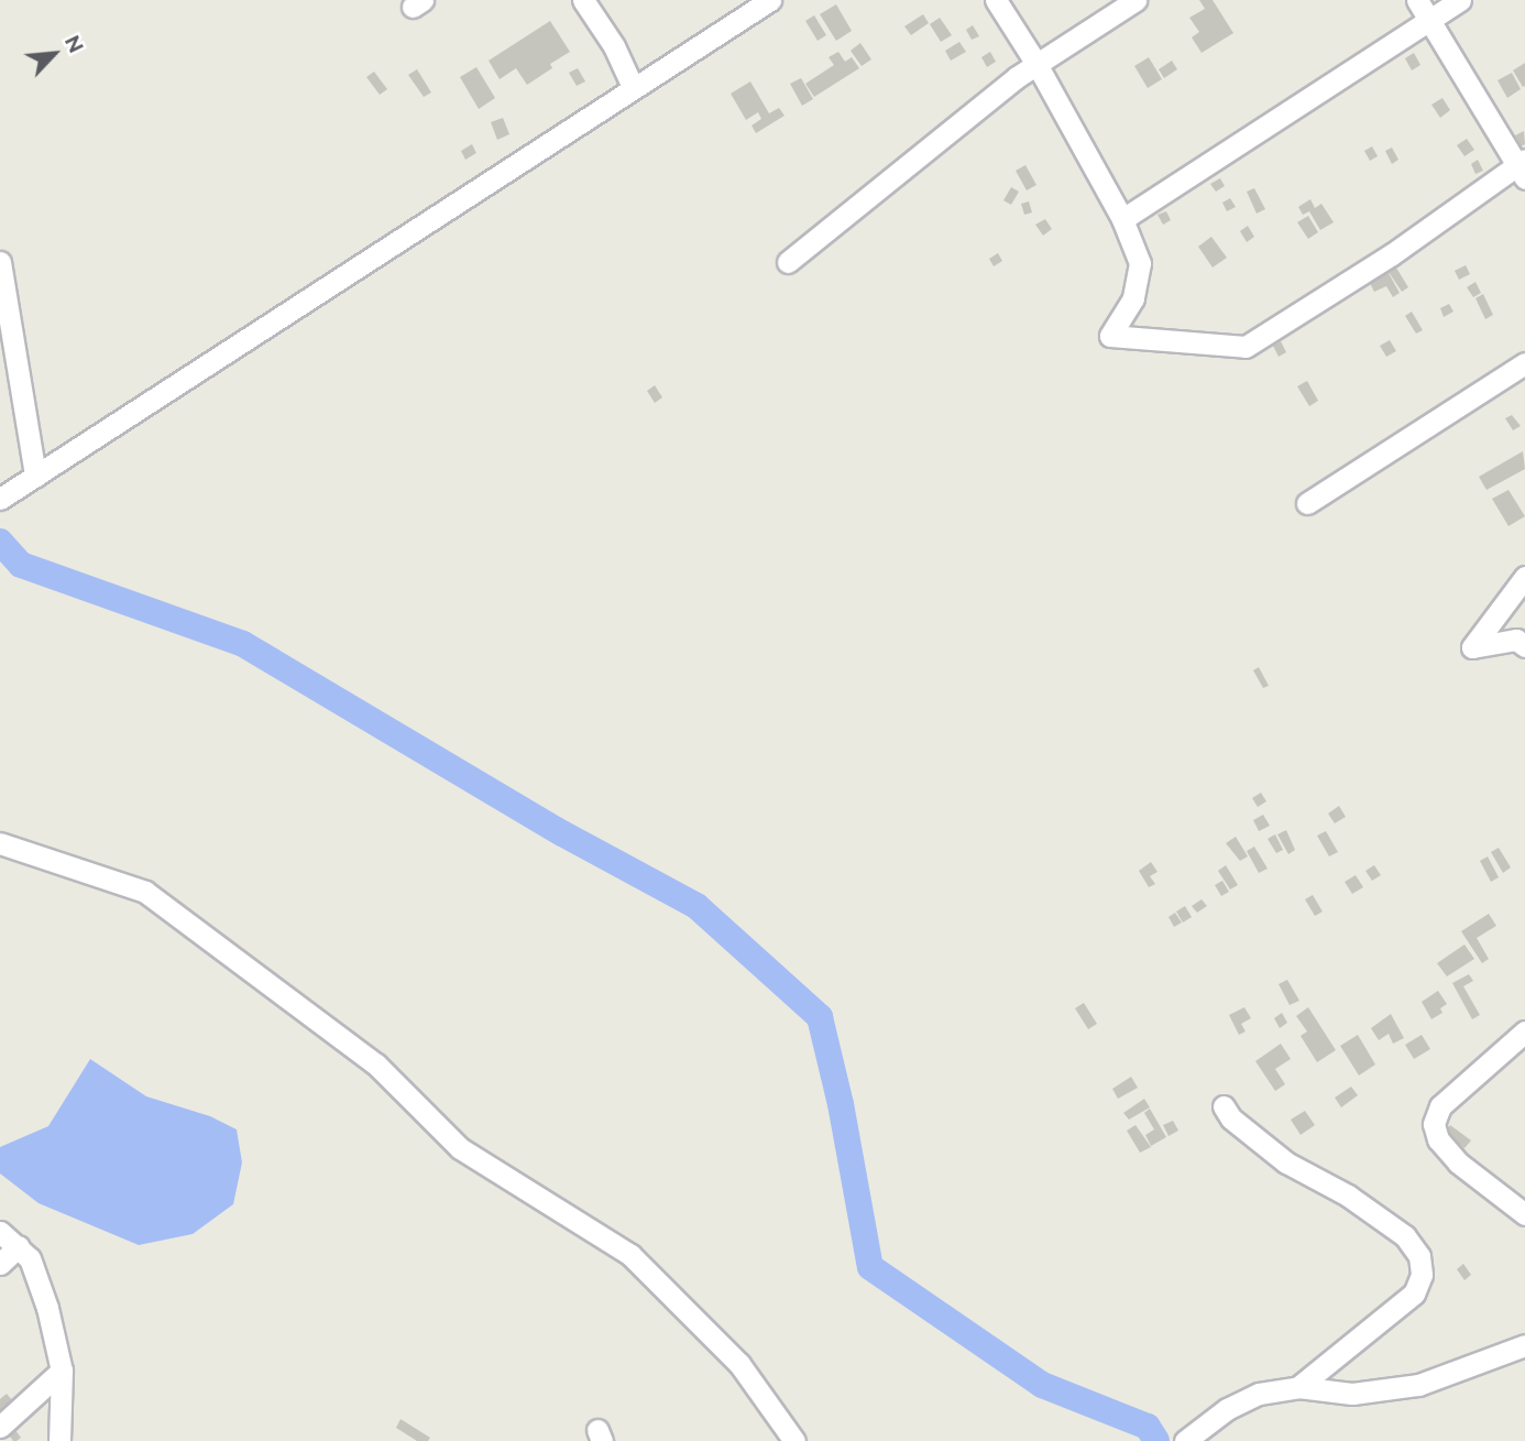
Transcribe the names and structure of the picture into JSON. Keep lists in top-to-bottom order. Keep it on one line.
{"north":"top right"}
